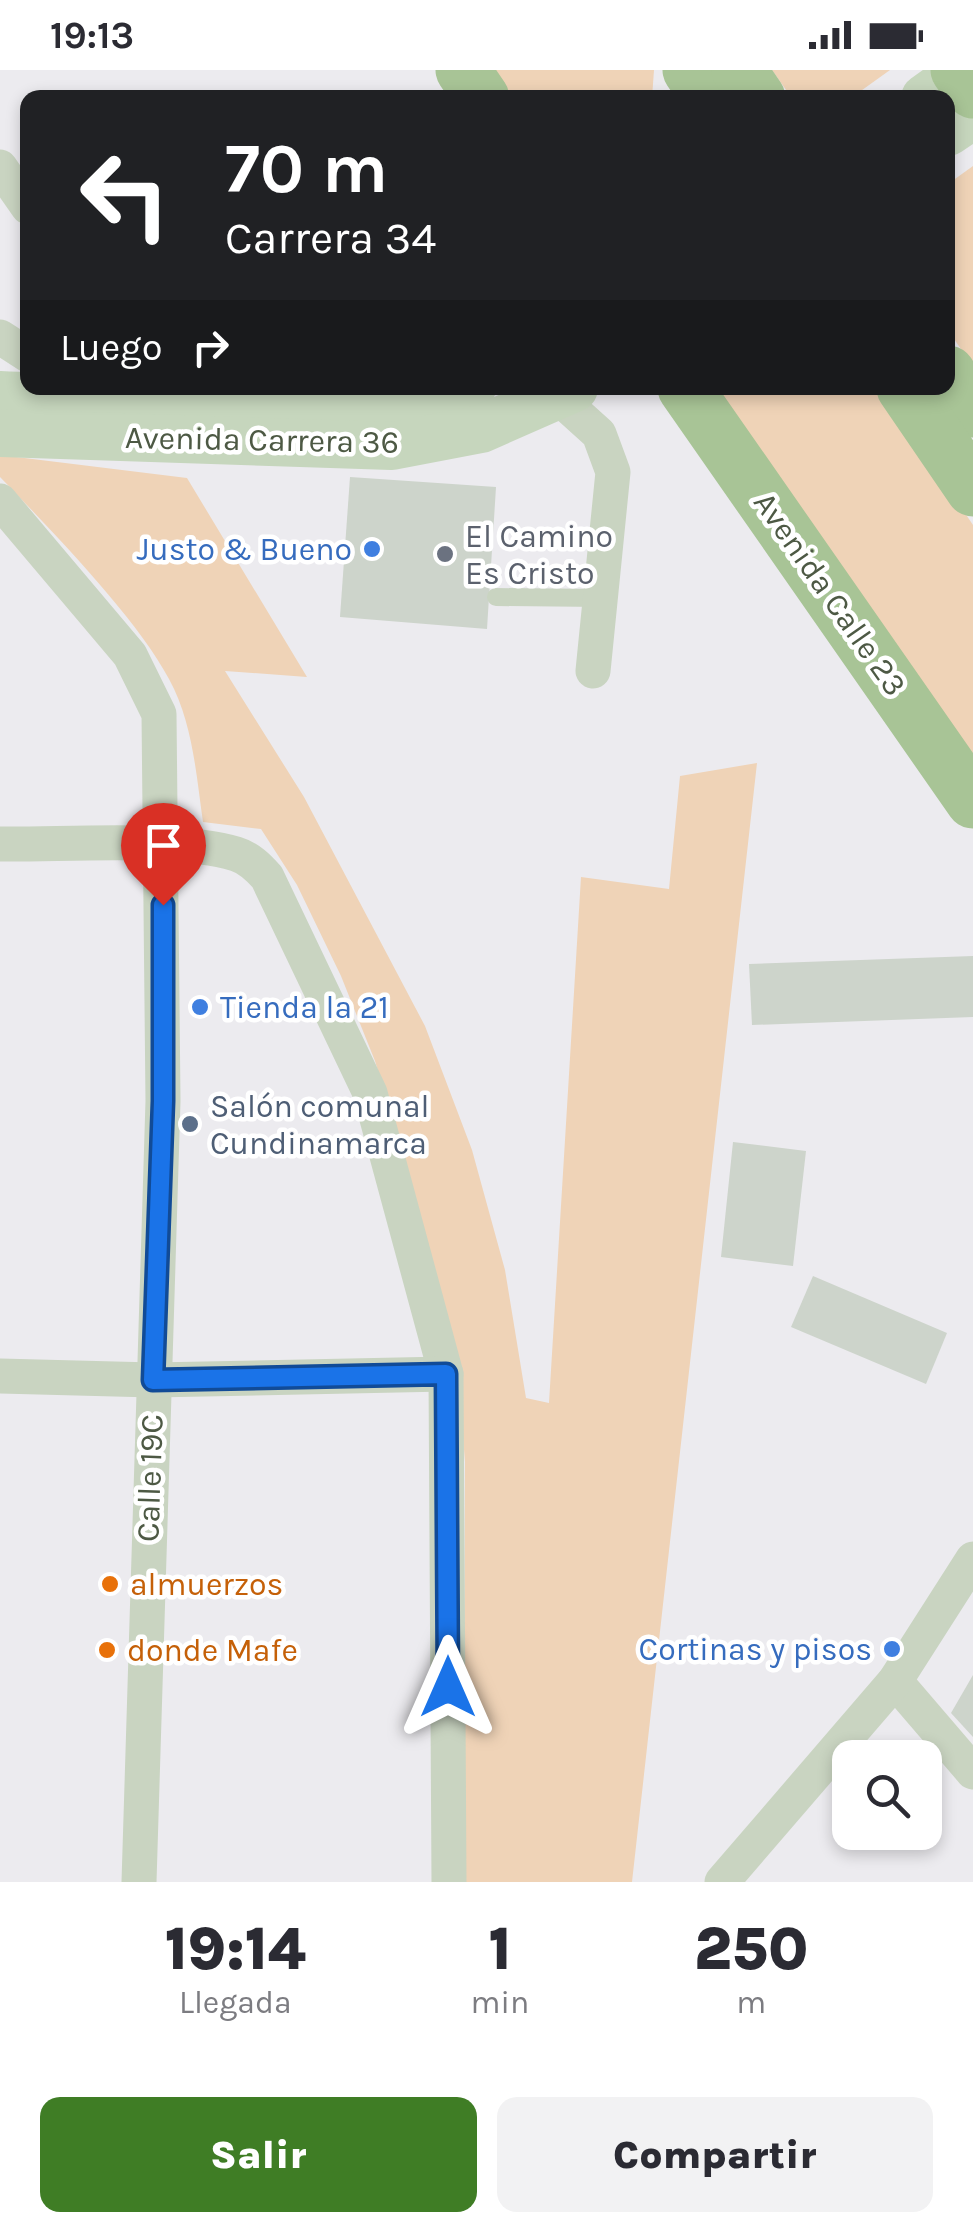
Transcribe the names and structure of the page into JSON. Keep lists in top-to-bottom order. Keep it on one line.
{"streets":{"highway":["Avenida Calle 23"],"main road":["Avenida Carrera 36"],"street":["Calle 19C"]},"places":["Justo & Bueno","El Camino Es Cristo","Tienda la 21","Salón comunal Cundinamarca","almuerzos","Cortinas y pisos","donde Mafe"],"page":{"status":"19:13","turn":["70 m","Carrera 34"],"then":"Luego","eta":["19:14","Llegada","1","min","250","m"],"buttons":["Salir","Compartir"]}}
